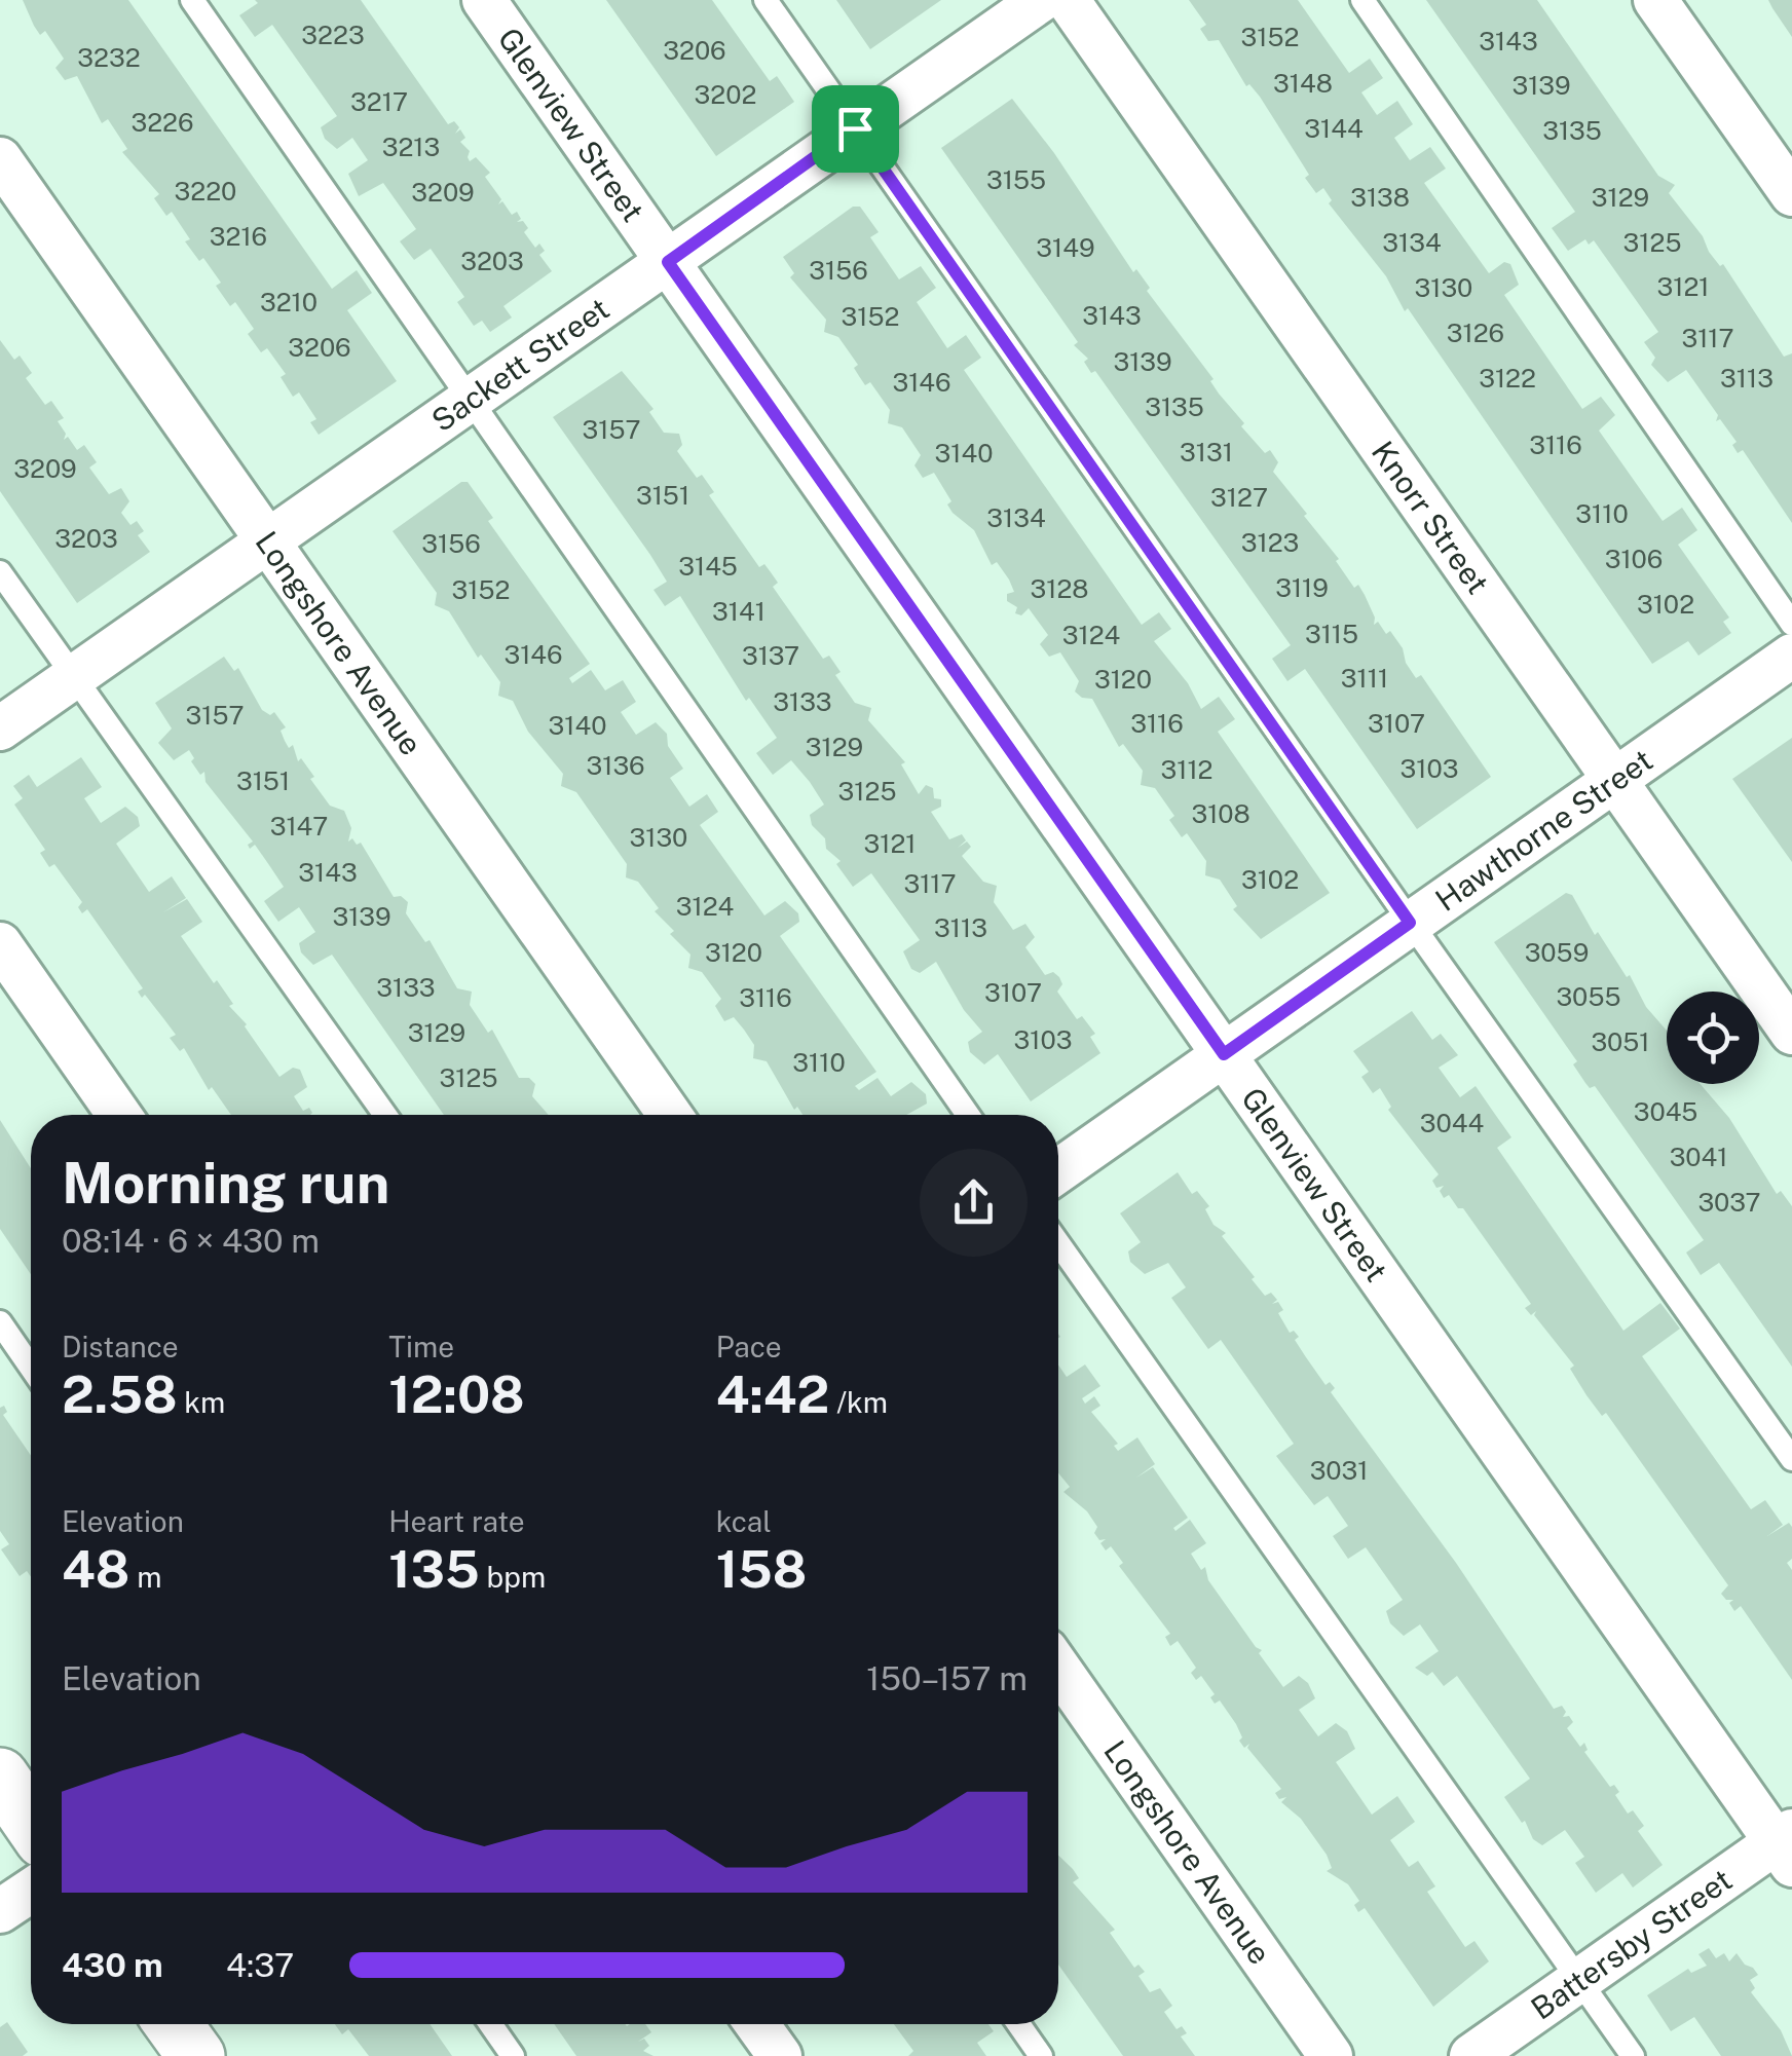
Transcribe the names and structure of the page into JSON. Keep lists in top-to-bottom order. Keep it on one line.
{"streets":{"street":["Glenview Street","Sackett Street","Knorr Street","Longshore Avenue","Hawthorne Street","Battersby Street"]},"crossings":[["Glenview Street","Sackett Street"],["Glenview Street","Hawthorne Street"],["Glenview Street","Battersby Street"],["Sackett Street","Longshore Avenue"],["Knorr Street","Hawthorne Street"]],"house_numbers":["3223","3152","3143","3206","3232","3148","3139","3202","3217","3226","3144","3135","3213","3155","3220","3209","3138","3129","3216","3134","3125","3149","3203","3156","3121","3130","3210","3143","3152","3126","3117","3206","3139","3122","3113","3146","3135","3157","3116","3131","3140","3209","3151","3127","3110","3134","3203","3123","3156","3106","3145","3119","3128","3152","3102","3141","3115","3124","3146","3137","3111","3120","3133","3157","3116","3107","3140","3129","3136","3103","3112","3151","3125","3108","3147","3130","3121","3143","3102","3117","3124","3139","3113","3120","3059","3133","3107","3055","3116","3129","3103","3051","3110","3125","3045","3044","3041","3037","3031"],"page":{"heading":["Morning run","08:14 · 6 × 430 m"],"stats":[["Distance","2.58 km"],["Time","12:08"],["Pace","4:42 /km"],["Elevation","48 m"],["Heart rate","135 bpm"],["kcal","158"]],"chart":["Elevation","150–157 m"],"list":[{"name":"430 m","note":"4:37"}]}}
